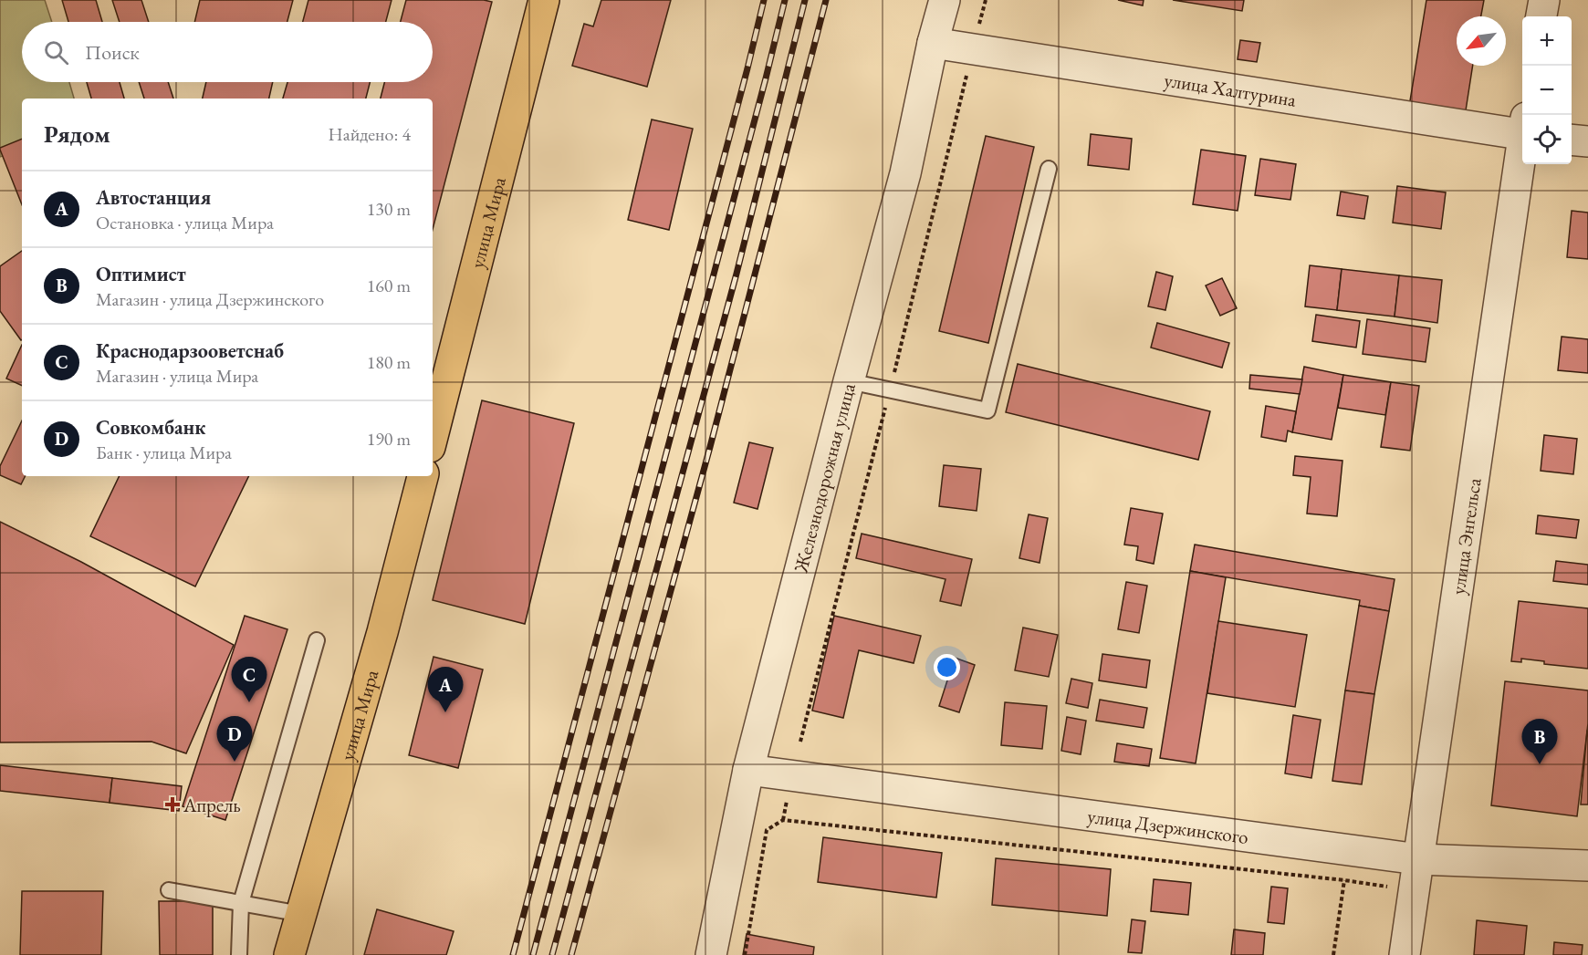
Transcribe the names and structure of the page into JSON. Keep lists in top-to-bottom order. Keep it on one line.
{"streets":{"main road":["улица Мира"],"street":["улица Халтурина","Железнодорожная улица","улица Энгельса","улица Дзержинского"]},"crossings":[["улица Халтурина","Железнодорожная улица"],["Железнодорожная улица","улица Дзержинского"],["улица Энгельса","улица Дзержинского"]],"places":{"health":["Апрель"]},"north":"bottom left","page":{"map_buttons":["+","−"],"search":"Поиск","heading":["Рядом","Найдено: 4"],"list":[{"mark":"A","name":"Автостанция","note":"Остановка · улица Мира","value":"130 m"},{"mark":"B","name":"Оптимист","note":"Магазин · улица Дзержинского","value":"160 m"},{"mark":"C","name":"Краснодарзооветснаб","note":"Магазин · улица Мира","value":"180 m"},{"mark":"D","name":"Совкомбанк","note":"Банк · улица Мира","value":"190 m"}],"pins":["C","A","D","B"]}}
